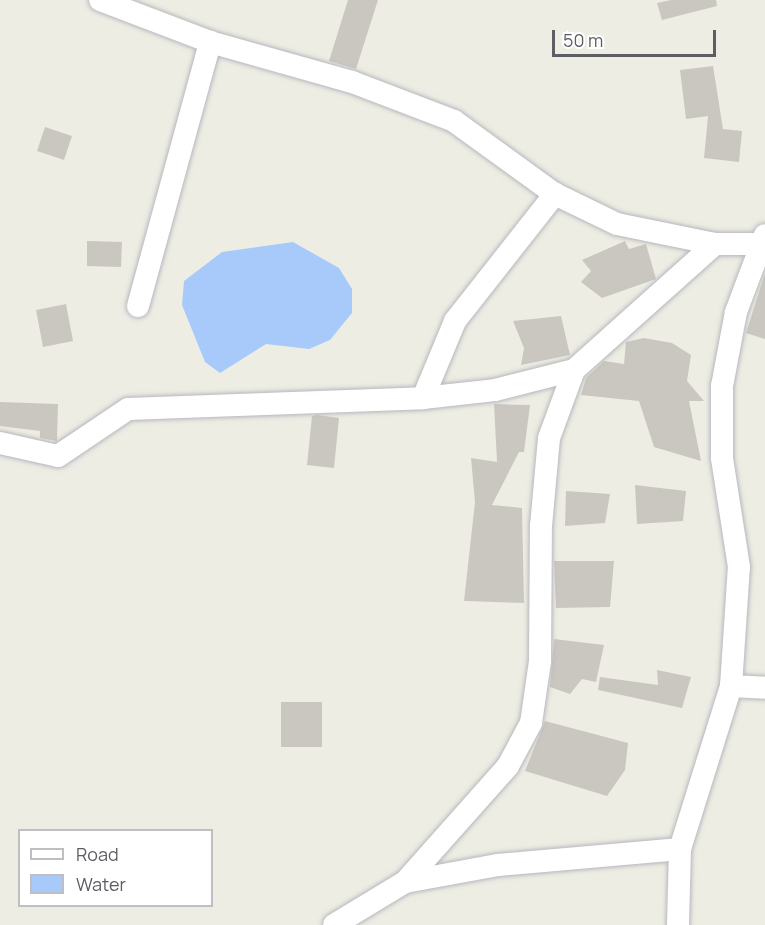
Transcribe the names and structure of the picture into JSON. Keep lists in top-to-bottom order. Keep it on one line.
{"legend":["Road","Water"],"scale_bar":"50 m"}
